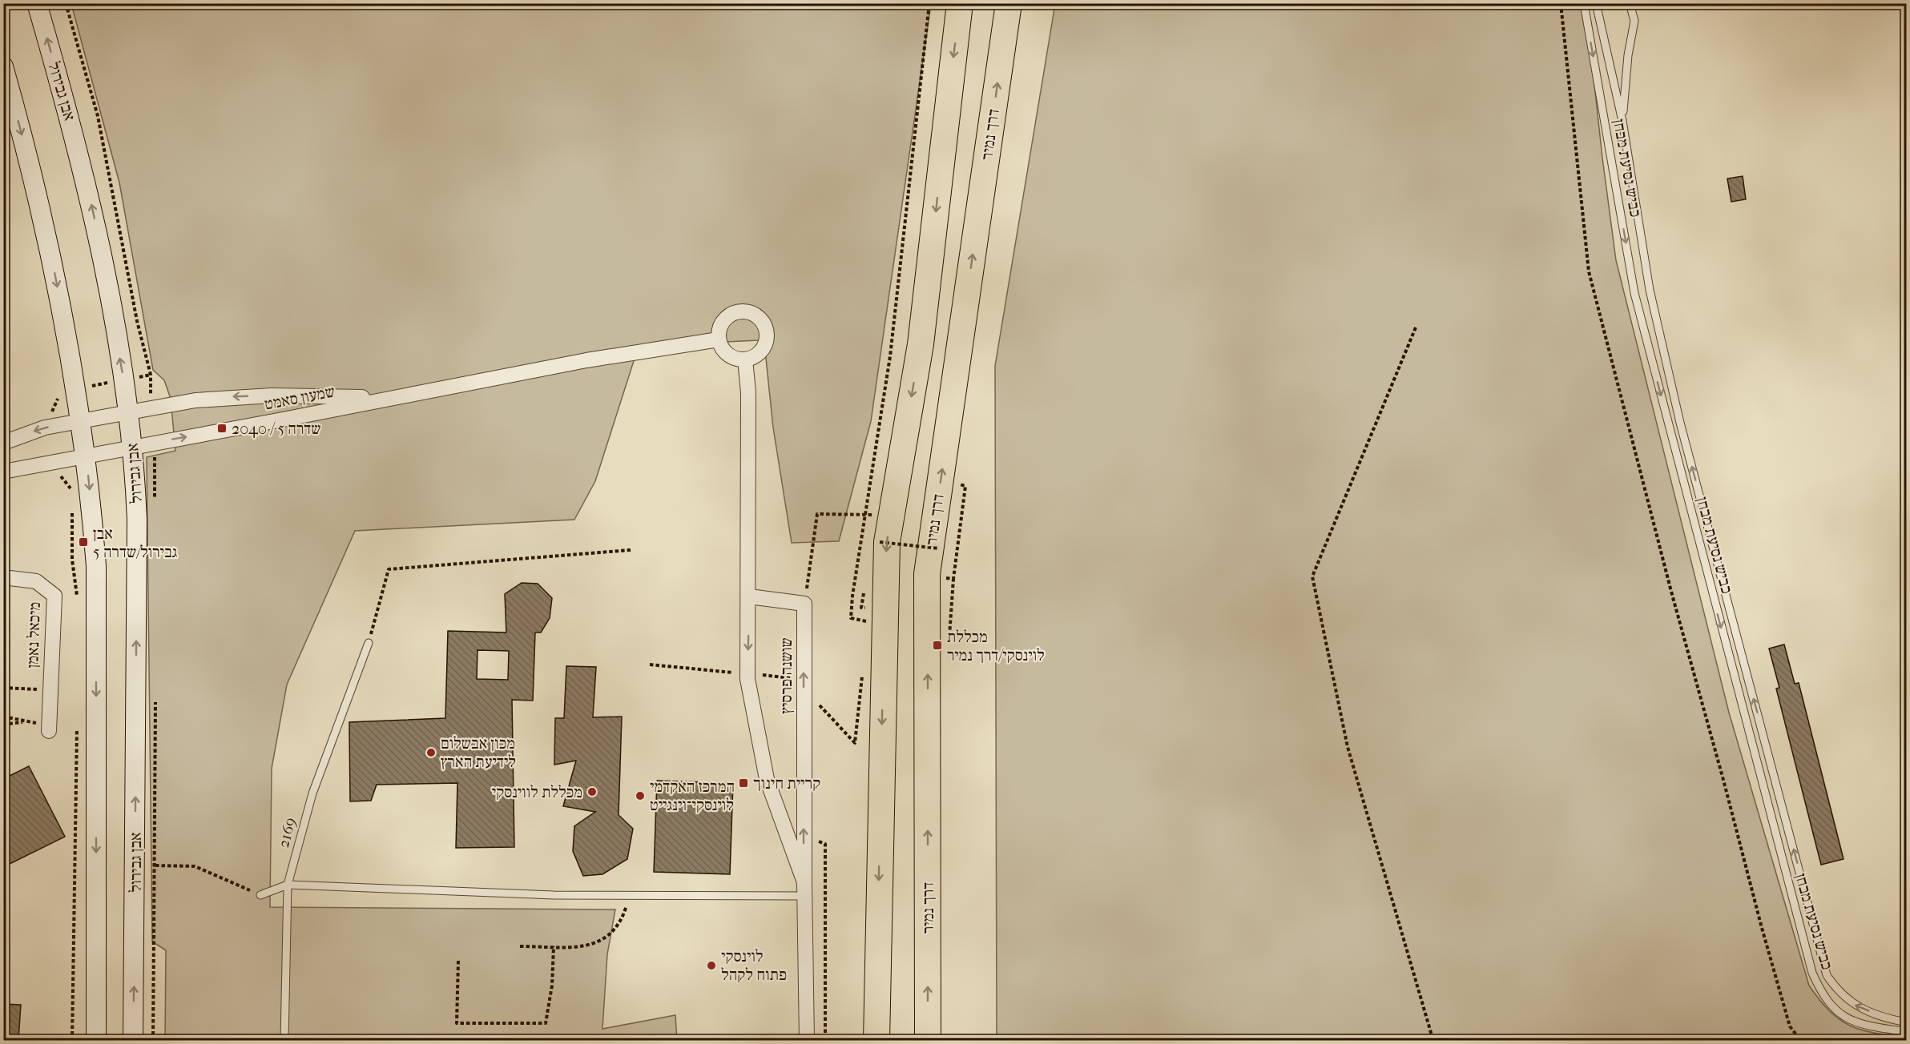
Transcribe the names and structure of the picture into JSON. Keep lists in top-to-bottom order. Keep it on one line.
{"streets":{"highway":["דרך נמיר"],"street":["אבן גבירול","שמעון סאמט","מיכאל נאמן","שושנה פרסיץ"],"lane":["כביש נסיעת מבחן","2169"]},"crossings":[["אבן גבירול","שמעון סאמט"]],"places":{"transit":["שדרה 5 / 2040","אבן גבירול/שדרה 5","מכללת לוינסקי/דרך נמיר","קריית חינוך"],"other":["מכון אבשלום לידיעת הארץ","מכללת לווינסקי","המרכז האקדמי לוינסקי־וינגייט","לוינסקי פתוח לקהל"]}}
